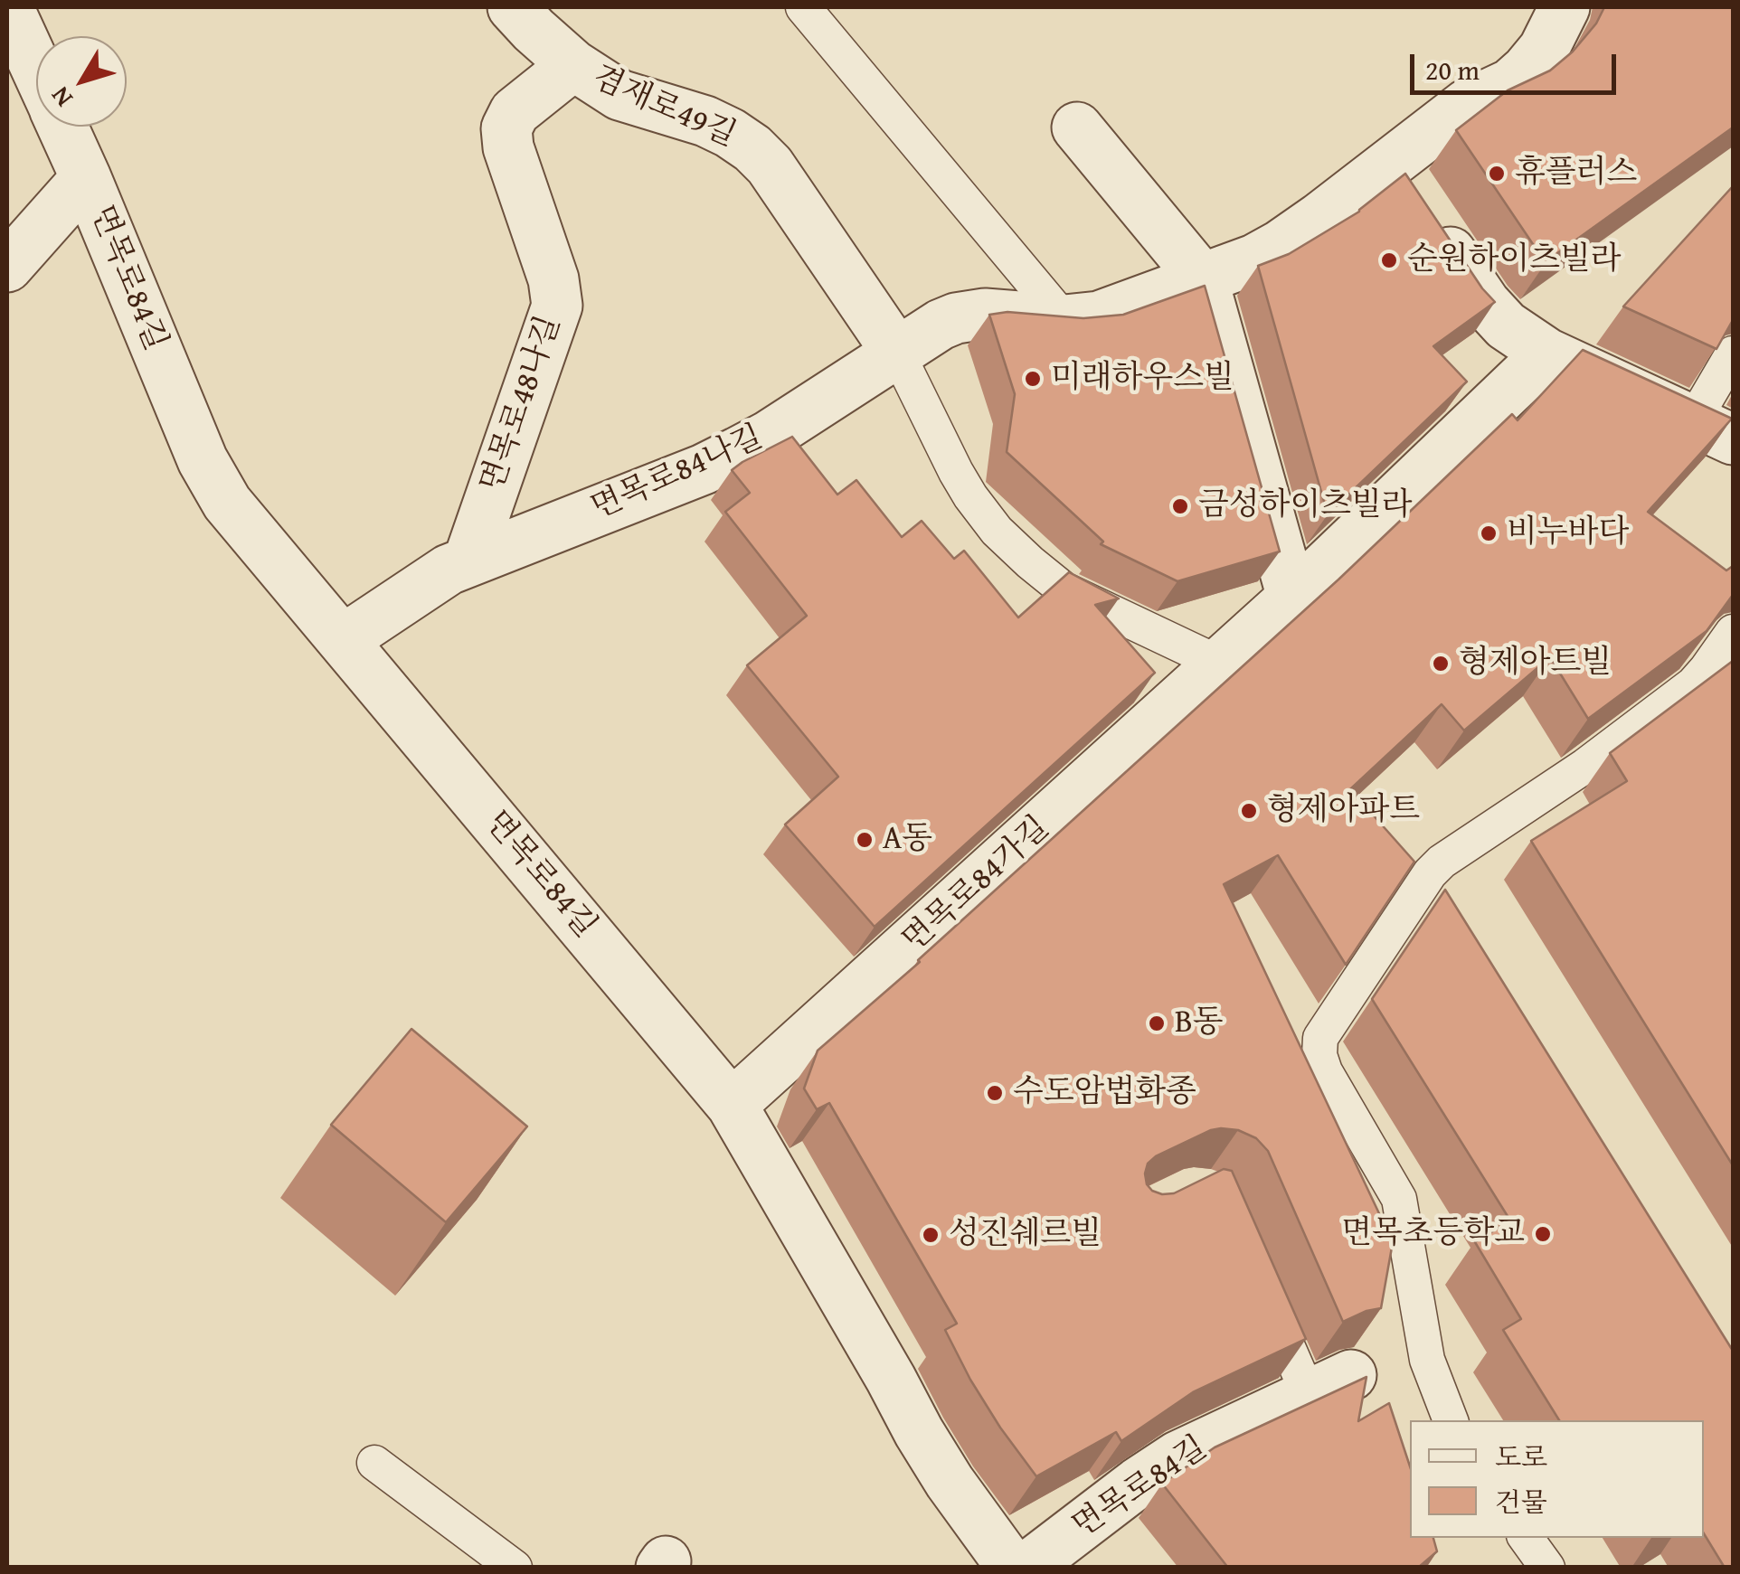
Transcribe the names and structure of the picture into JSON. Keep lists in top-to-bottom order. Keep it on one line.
{"streets":{"street":["겸재로49길","면목로84길","면목로48나길","면목로84나길","면목로84가길"]},"crossings":[["겸재로49길","면목로48나길"],["겸재로49길","면목로84나길"],["면목로84길","면목로84나길"],["면목로84길","면목로84가길"],["면목로48나길","면목로84나길"]],"places":["휴플러스","순원하이츠빌라","미래하우스빌","금성하이츠빌라","비누바다","형제아트빌","형제아파트","A동","B동","수도암법화종","면목초등학교","성진쉐르빌"],"legend":["도로","건물"],"scale_bar":"20 m","north":"bottom left"}
